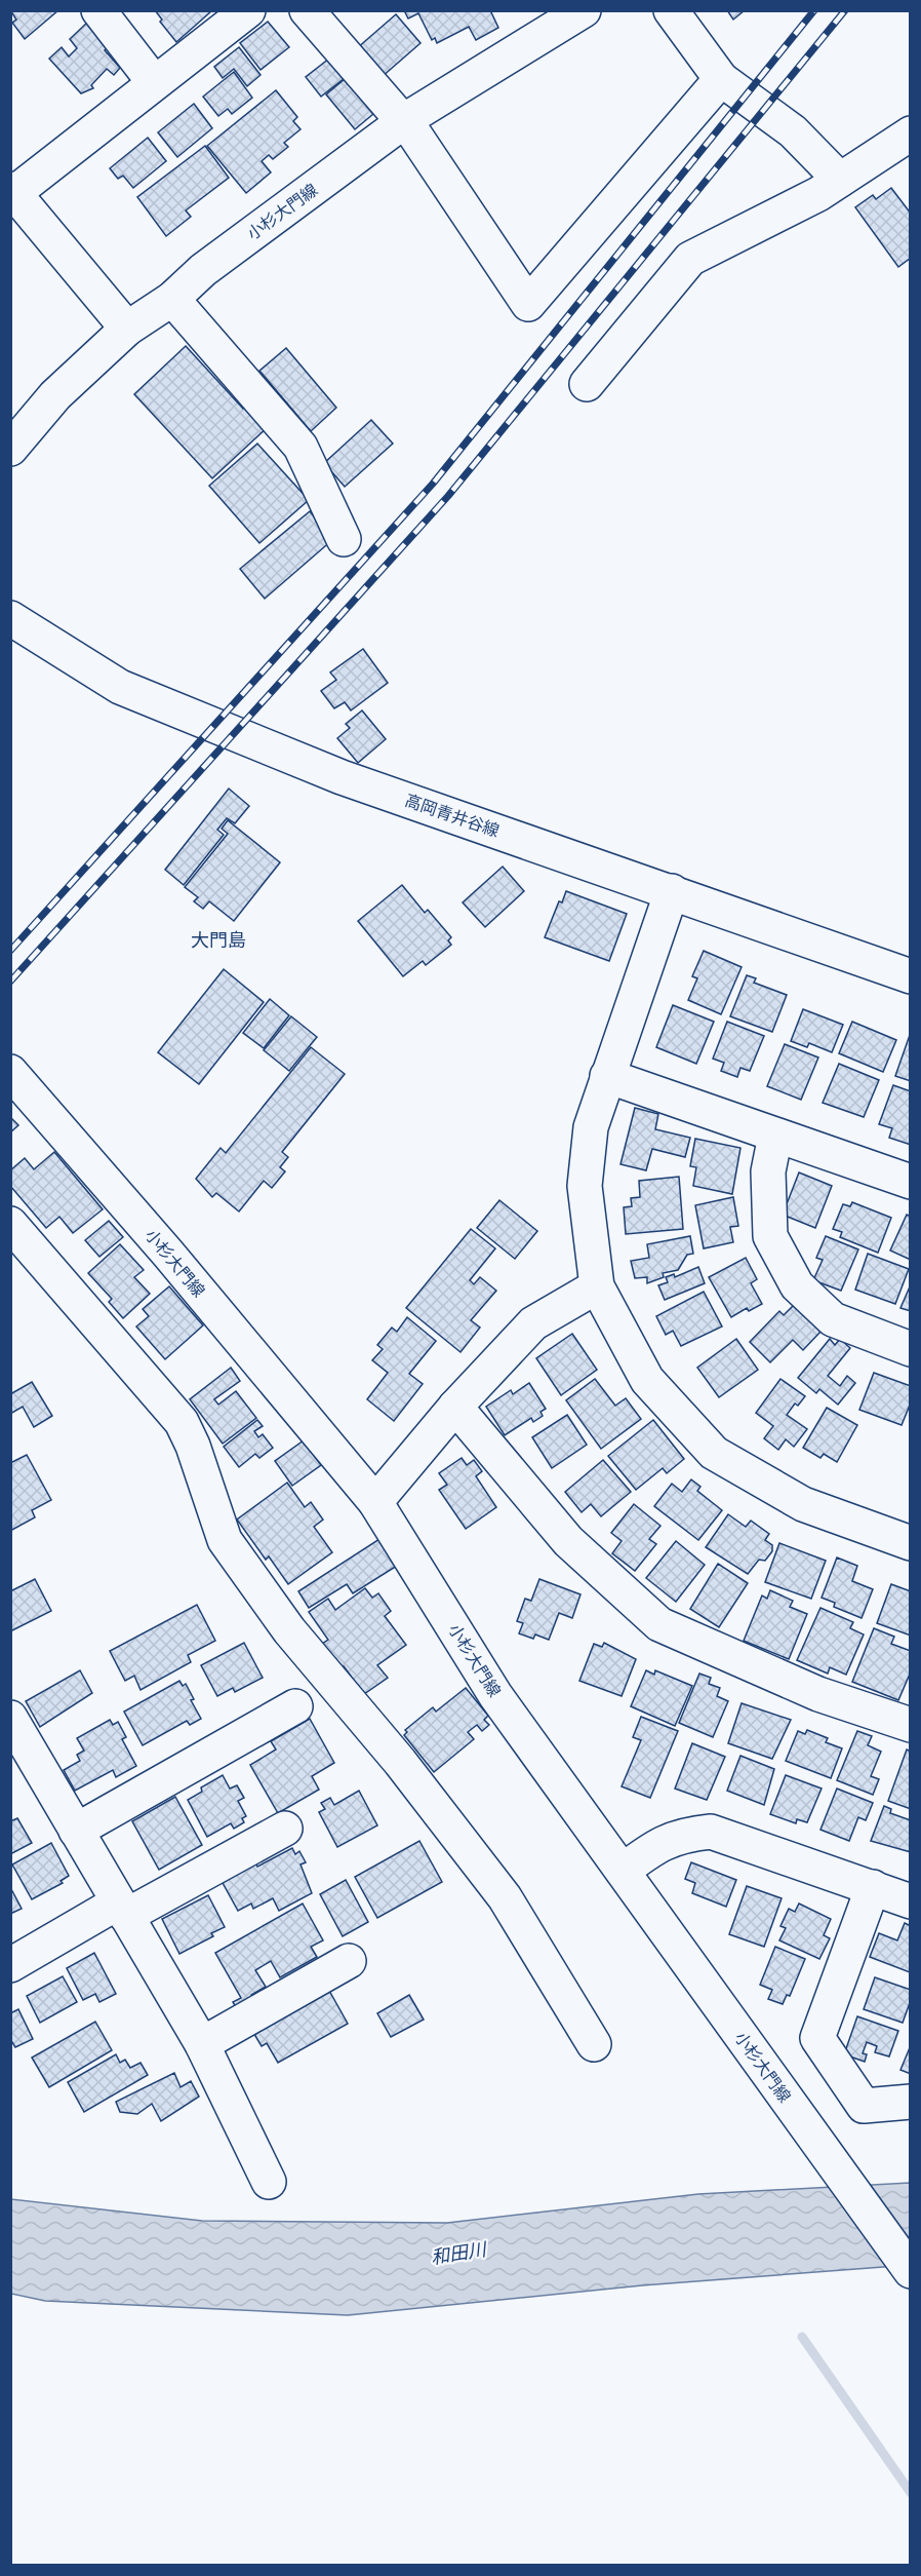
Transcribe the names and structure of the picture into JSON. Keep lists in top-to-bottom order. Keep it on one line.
{"streets":{"street":["小杉大門線","高岡青井谷線"]},"districts":["大門島"],"water":["和田川"]}
